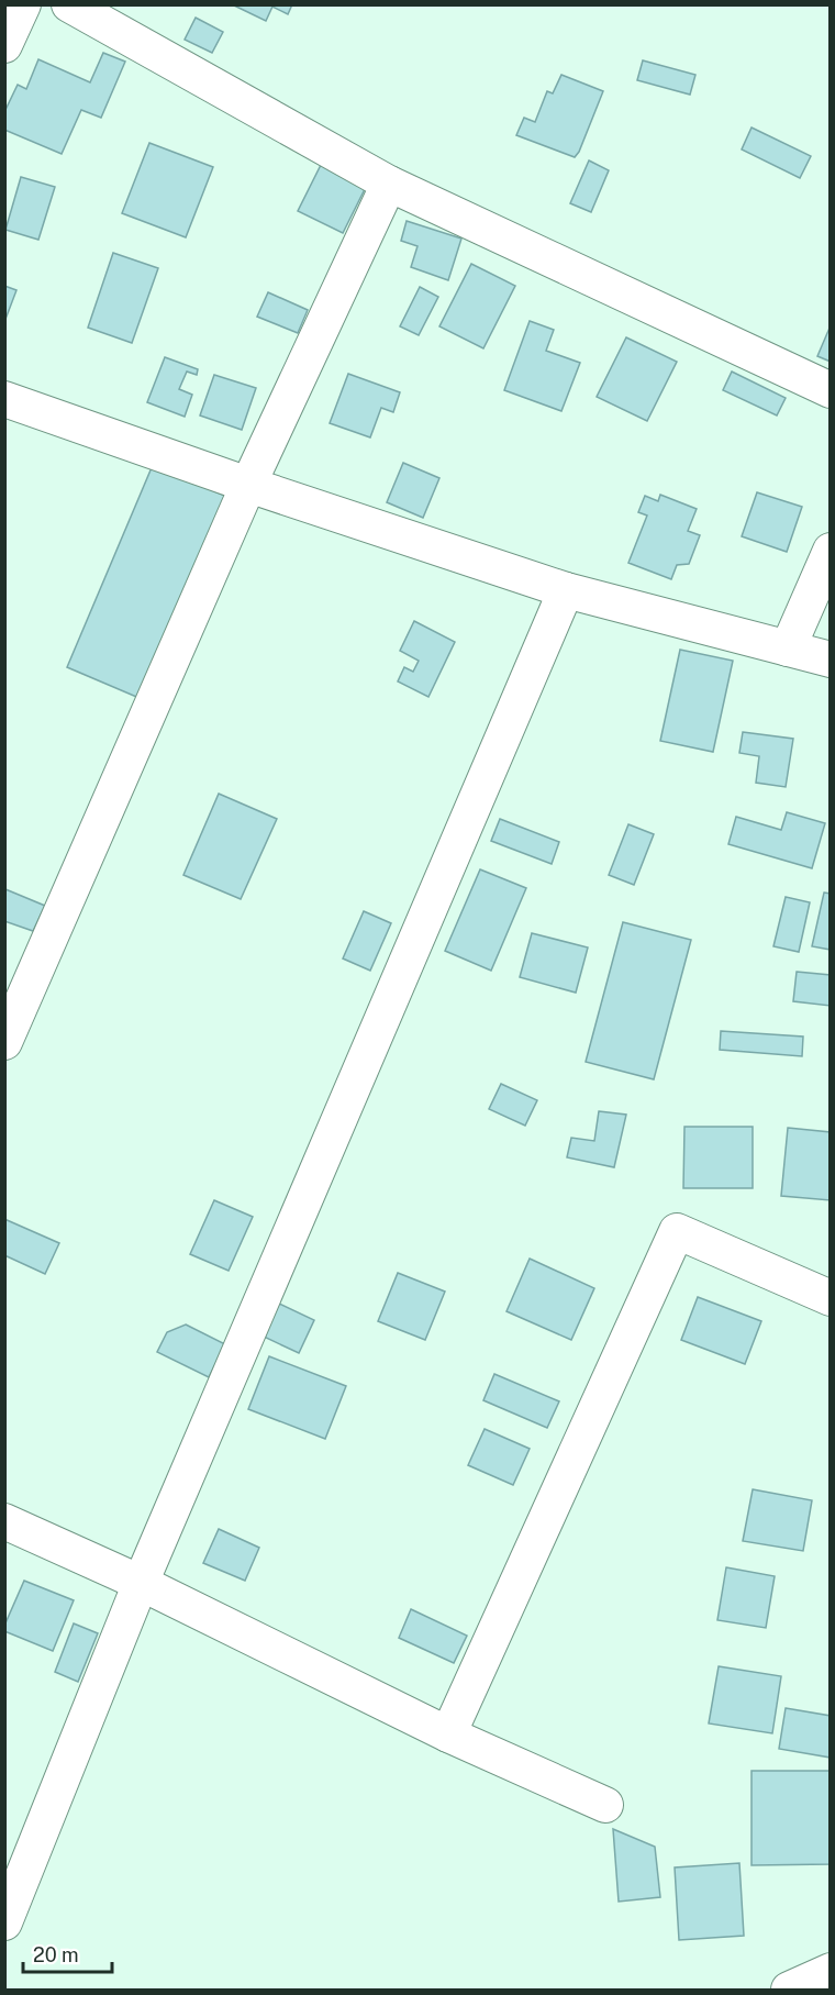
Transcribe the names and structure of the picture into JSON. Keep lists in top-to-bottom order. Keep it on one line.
{"scale_bar":"20 m"}
